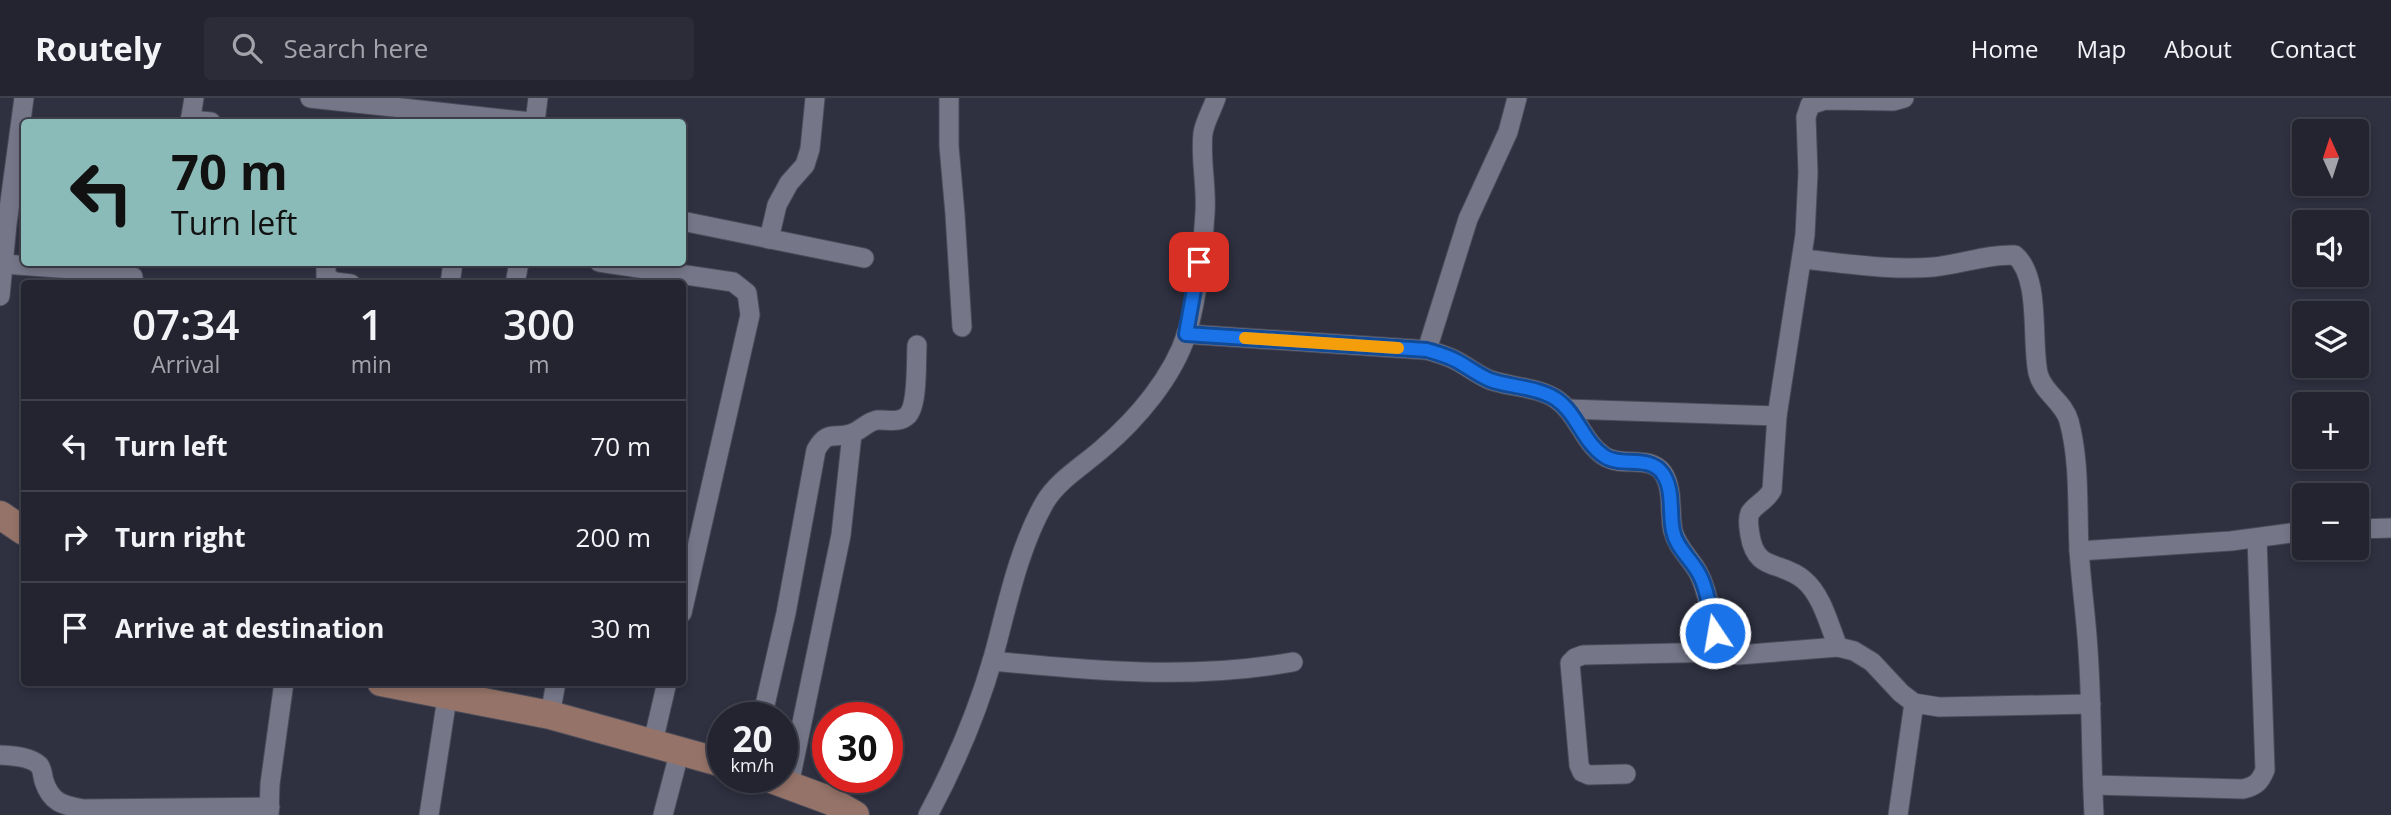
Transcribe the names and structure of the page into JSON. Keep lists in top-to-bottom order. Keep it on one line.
{"north":"top","page":{"header":"Routely","search":"Search here","nav":["Home","Map","About","Contact"],"map_buttons":["+","−"],"turn":["70 m","Turn left"],"eta":["07:34","Arrival","1","min","300","m"],"list":[{"name":"Turn left","value":"70 m"},{"name":"Turn right","value":"200 m"},{"name":"Arrive at destination","value":"30 m"}],"speed":"20 km/h","limit":"30"}}
